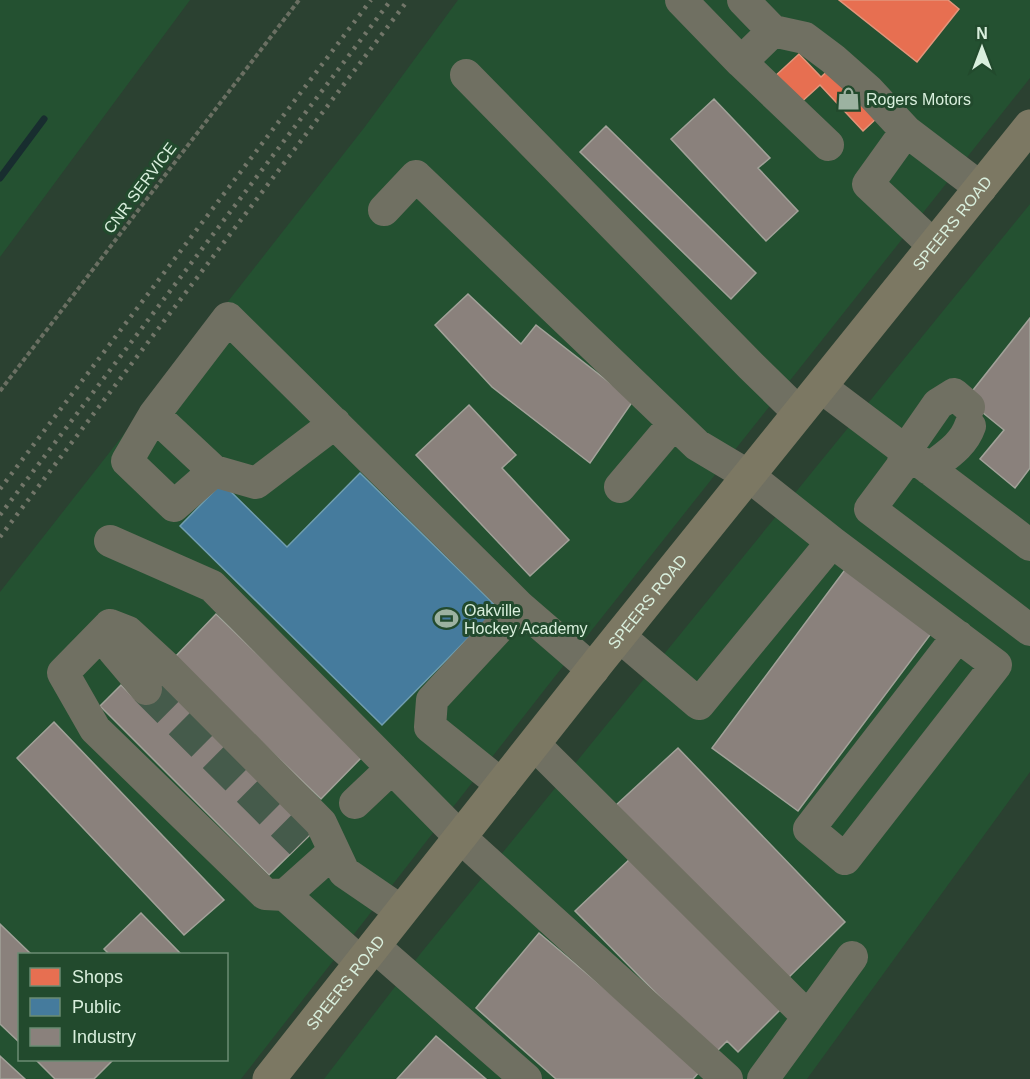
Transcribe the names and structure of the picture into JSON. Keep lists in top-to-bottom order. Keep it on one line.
{"streets":{"main road":["SPEERS ROAD"],"path":["CNR SERVICE"]},"places":{"shop":["Rogers Motors"],"sports":["Oakville Hockey Academy"]},"legend":["Shops","Public","Industry"],"north":"top"}
